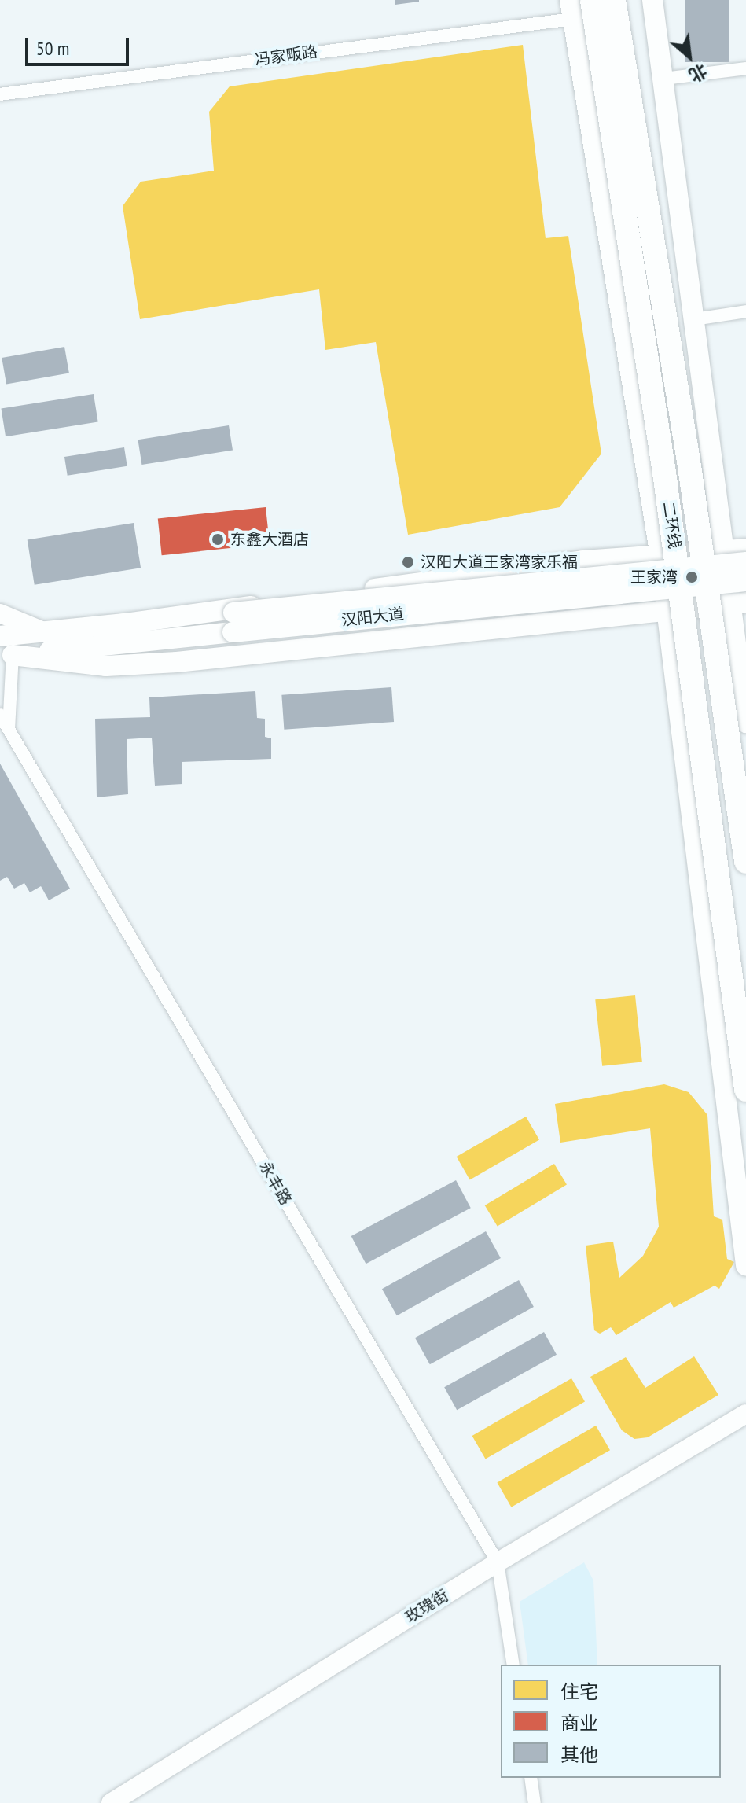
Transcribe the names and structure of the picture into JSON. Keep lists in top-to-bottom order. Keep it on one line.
{"streets":{"highway":["二环线"],"main road":["汉阳大道"],"street":["冯家畈路","永丰路","玫瑰街"]},"crossings":[["永丰路","玫瑰街"]],"places":["东鑫大酒店","汉阳大道王家湾家乐福","王家湾"],"legend":["住宅","商业","其他"],"scale_bar":"50 m","north":"bottom right"}
